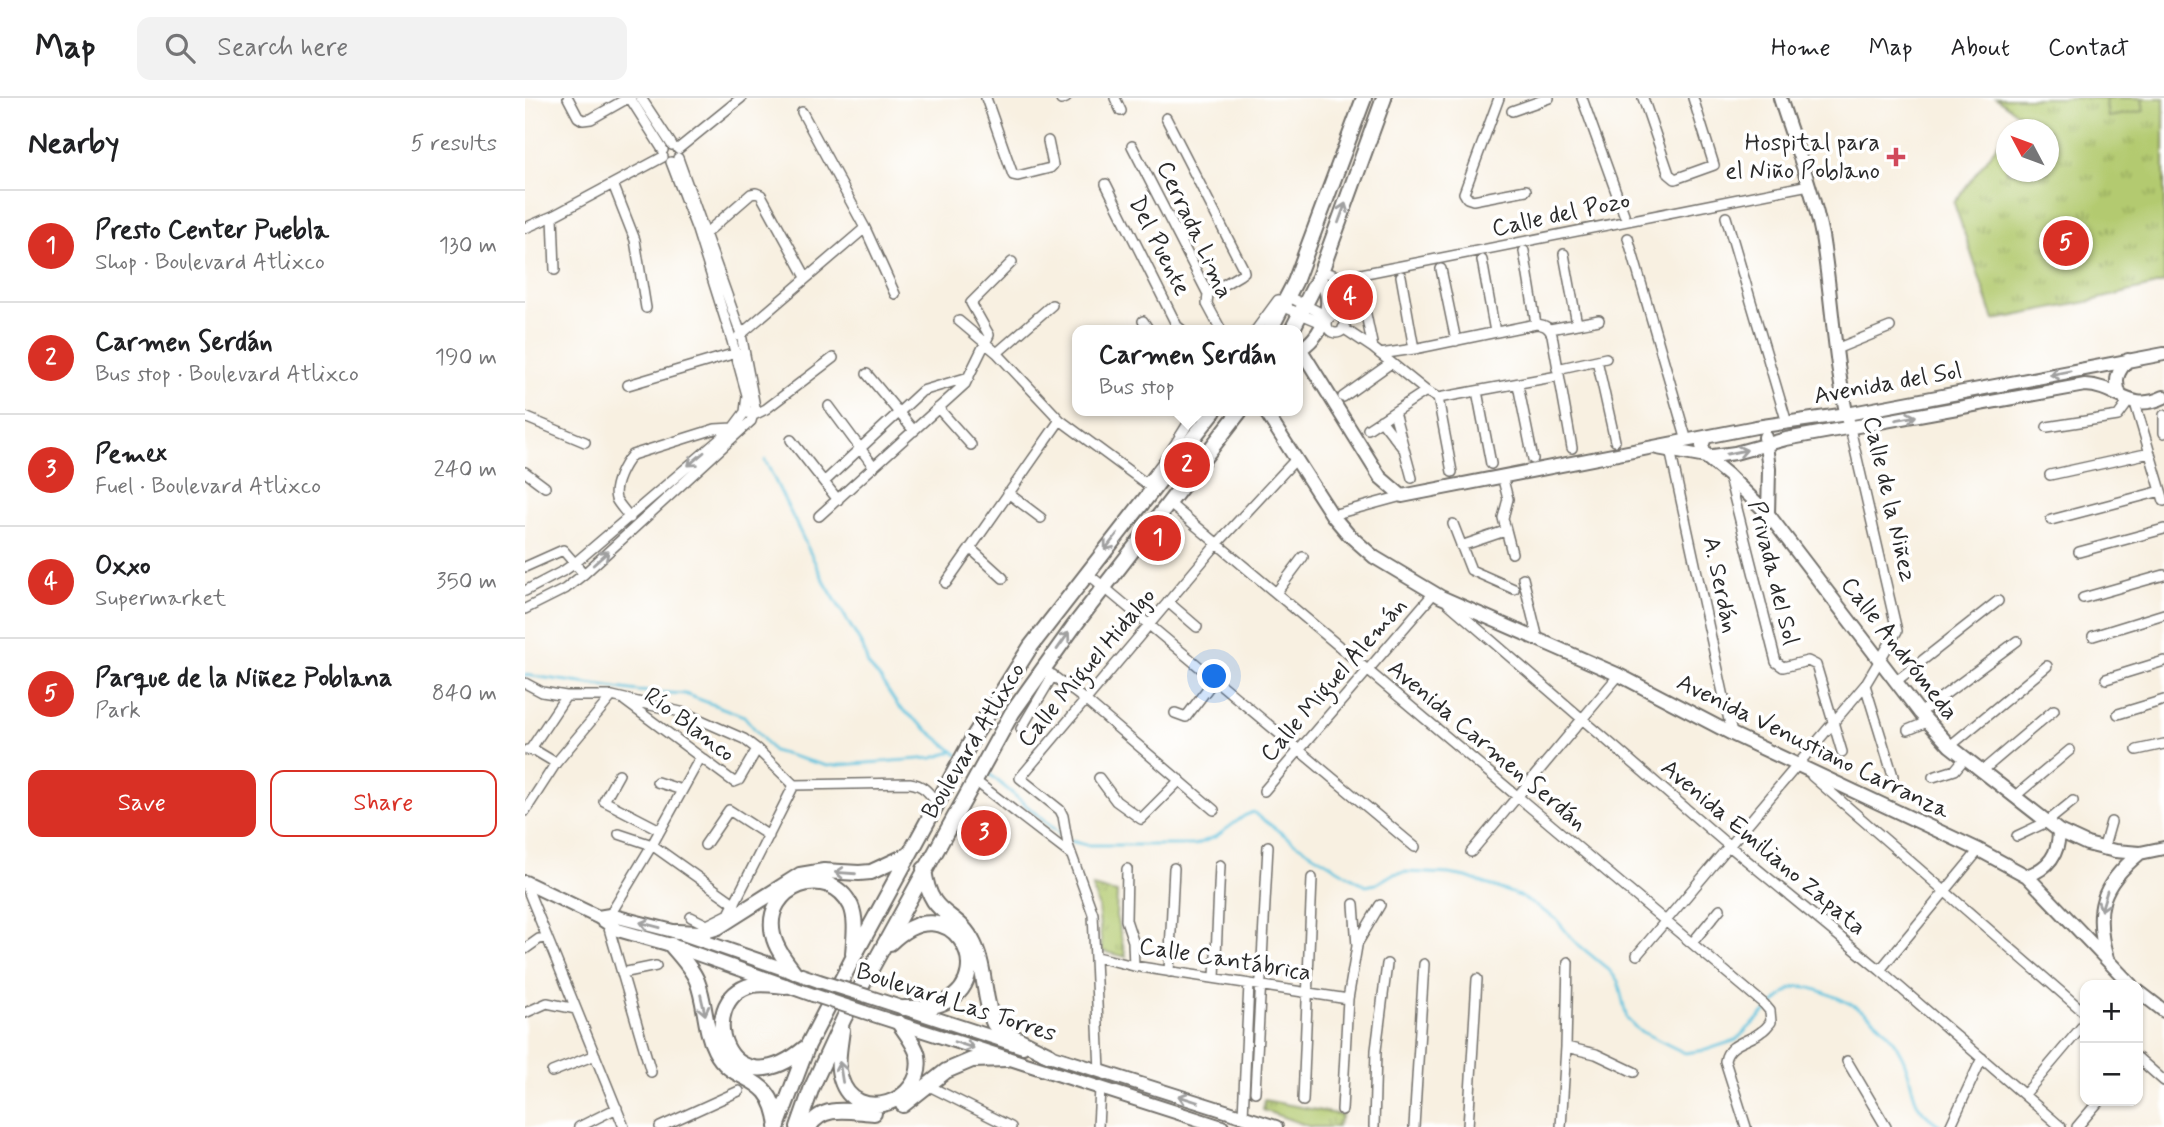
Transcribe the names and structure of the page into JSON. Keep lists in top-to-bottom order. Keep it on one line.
{"streets":{"main road":["Avenida del Sol","Calle de la Niñez","Calle Andrómeda","Boulevard Atlixco","Avenida Venustiano Carranza","Boulevard Las Torres"],"street":["Calle del Pozo","Cerrada Lima","Del Puente","Privada del Sol","A. Serdán","Calle Miguel Hidalgo","Calle Miguel Alemán","Río Blanco","Avenida Carmen Serdán","Avenida Emiliano Zapata","Calle Cantábrica"]},"crossings":[["Calle del Pozo","Calle de la Niñez"],["Avenida del Sol","Calle de la Niñez"],["Avenida del Sol","A. Serdán"],["Avenida del Sol","Calle Andrómeda"],["Avenida del Sol","Avenida Venustiano Carranza"],["Calle de la Niñez","Privada del Sol"],["Calle de la Niñez","Calle Andrómeda"],["Calle de la Niñez","Avenida Carmen Serdán"],["Calle de la Niñez","Avenida Venustiano Carranza"],["Calle de la Niñez","Avenida Emiliano Zapata"],["Privada del Sol","Calle Andrómeda"],["A. Serdán","Avenida Venustiano Carranza"],["Calle Miguel Hidalgo","Avenida Carmen Serdán"],["Calle Miguel Hidalgo","Avenida Venustiano Carranza"],["Calle Miguel Alemán","Avenida Carmen Serdán"],["Calle Miguel Alemán","Avenida Venustiano Carranza"],["Calle Miguel Alemán","Avenida Emiliano Zapata"],["Boulevard Atlixco","Avenida Carmen Serdán"],["Avenida Venustiano Carranza","Avenida Emiliano Zapata"]],"places":{"health":["Hospital para el Niño Poblano"]},"north":"top left","page":{"header":"Map","search":"Search here","nav":["Home","Map","About","Contact"],"heading":["Nearby","5 results"],"list":[{"mark":"1","name":"Presto Center Puebla","note":"Shop · Boulevard Atlixco","value":"130 m"},{"mark":"2","name":"Carmen Serdán","note":"Bus stop · Boulevard Atlixco","value":"190 m"},{"mark":"3","name":"Pemex","note":"Fuel · Boulevard Atlixco","value":"240 m"},{"mark":"4","name":"Oxxo","note":"Supermarket","value":"350 m"},{"mark":"5","name":"Parque de la Niñez Poblana","note":"Park","value":"840 m"}],"pins":["5","4","2","1","3"],"popup":["Carmen Serdán","Bus stop"],"buttons":["Save","Share"],"map_buttons":["+","−"]}}
